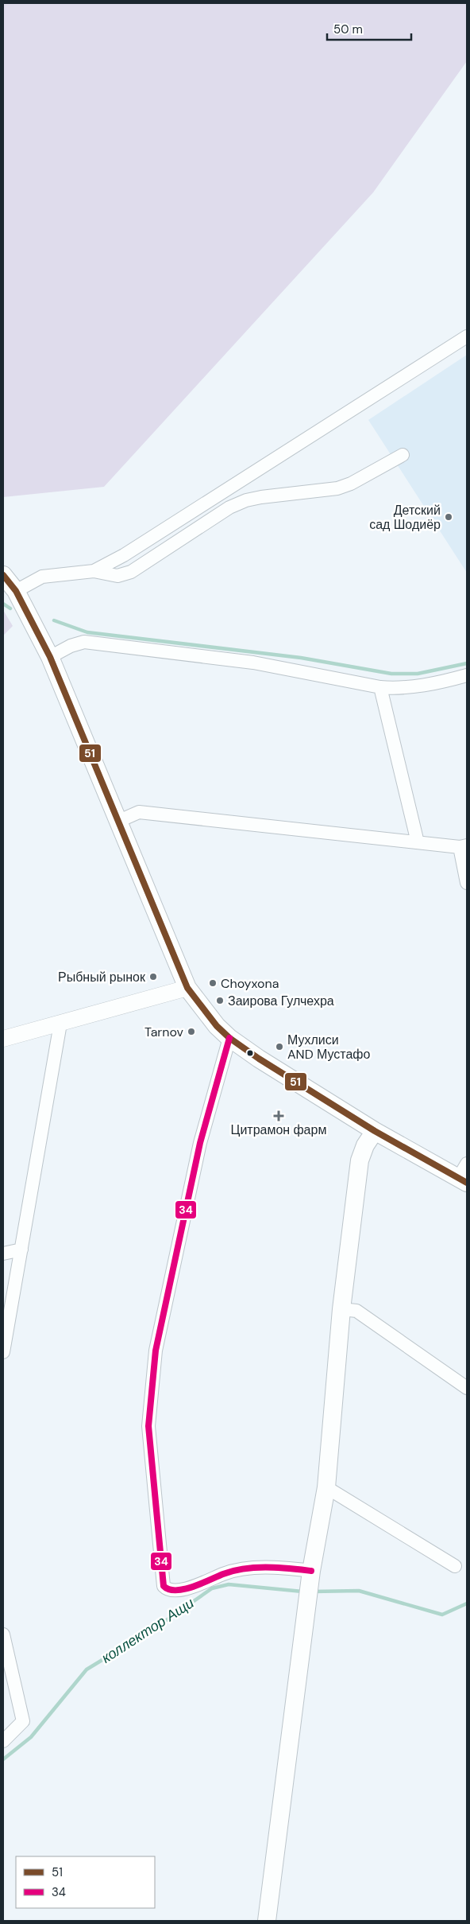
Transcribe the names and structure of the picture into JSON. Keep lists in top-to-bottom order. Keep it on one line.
{"water":["коллектор Ащи"],"places":{"other":["Детский сад Шодиёр","Рыбный рынок","Choyxona","Заирова Гулчехра","Tarnov","Мухлиси AND Мустафо"],"health":["Цитрамон фарм"]},"lines":["transit line 51","transit line 34"],"legend":["51","34"],"scale_bar":"50 m"}
